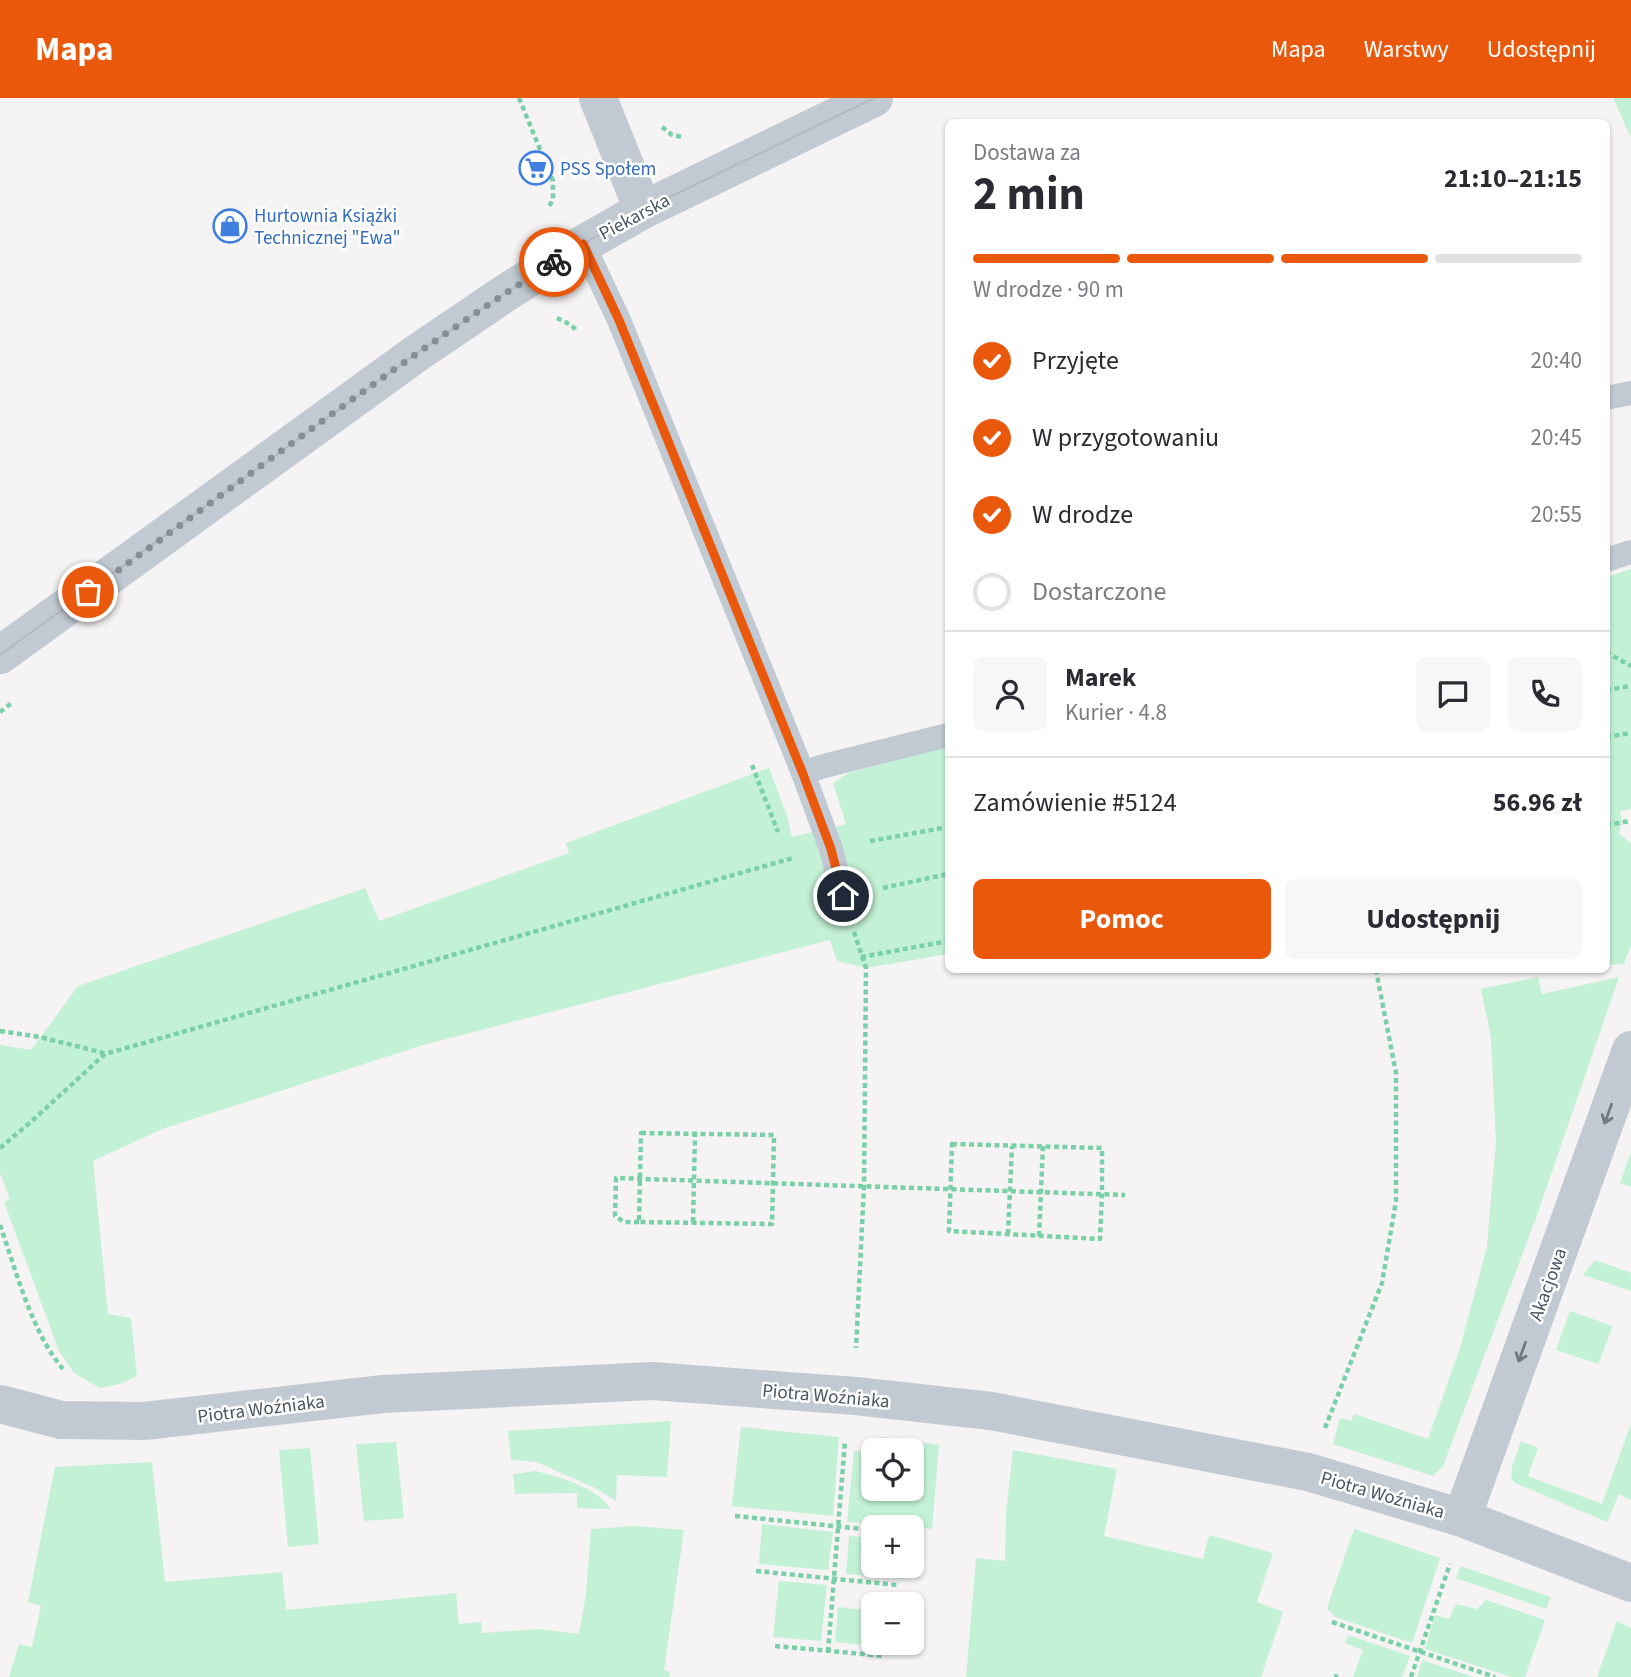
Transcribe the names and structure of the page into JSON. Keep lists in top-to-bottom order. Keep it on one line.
{"streets":{"street":["Piekarska","Akacjowa","Piotra Woźniaka"]},"crossings":[["Akacjowa","Piotra Woźniaka"]],"one_way":["Akacjowa"],"places":{"supermarket":["PSS Społem"],"shop":["Hurtownia Książki Technicznej \"Ewa\""]},"page":{"header":"Mapa","nav":["Mapa","Warstwy","Udostępnij"],"heading":["2 min","Dostawa za","21:10–21:15"],"panel":["Marek","Kurier · 4.8","Zamówienie #5124","56.96 zł"],"bar":"W drodze · 90 m","list":[["Przyjęte","20:40"],["W przygotowaniu","20:45"],["W drodze","20:55"],"Dostarczone"],"buttons":["Pomoc","Udostępnij"],"map_buttons":["+","−"]}}
